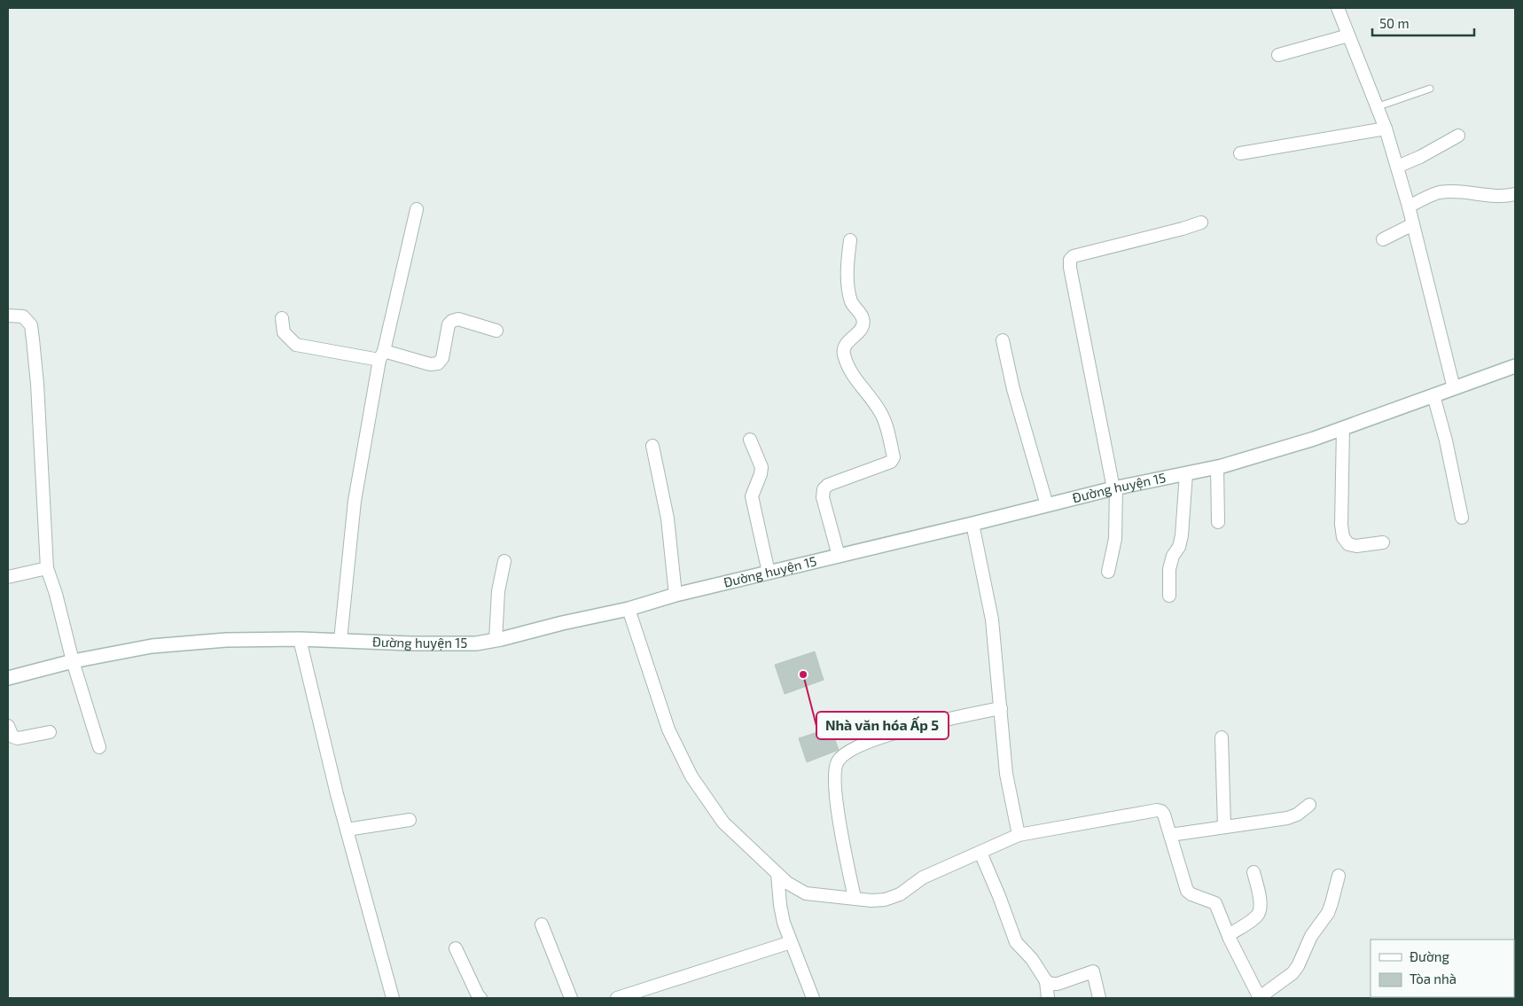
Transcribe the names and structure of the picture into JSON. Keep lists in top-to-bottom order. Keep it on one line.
{"streets":{"street":["Đường huyện 15"]},"places":["Nhà văn hóa Ấp 5"],"legend":["Đường","Tòa nhà"],"scale_bar":"50 m"}
